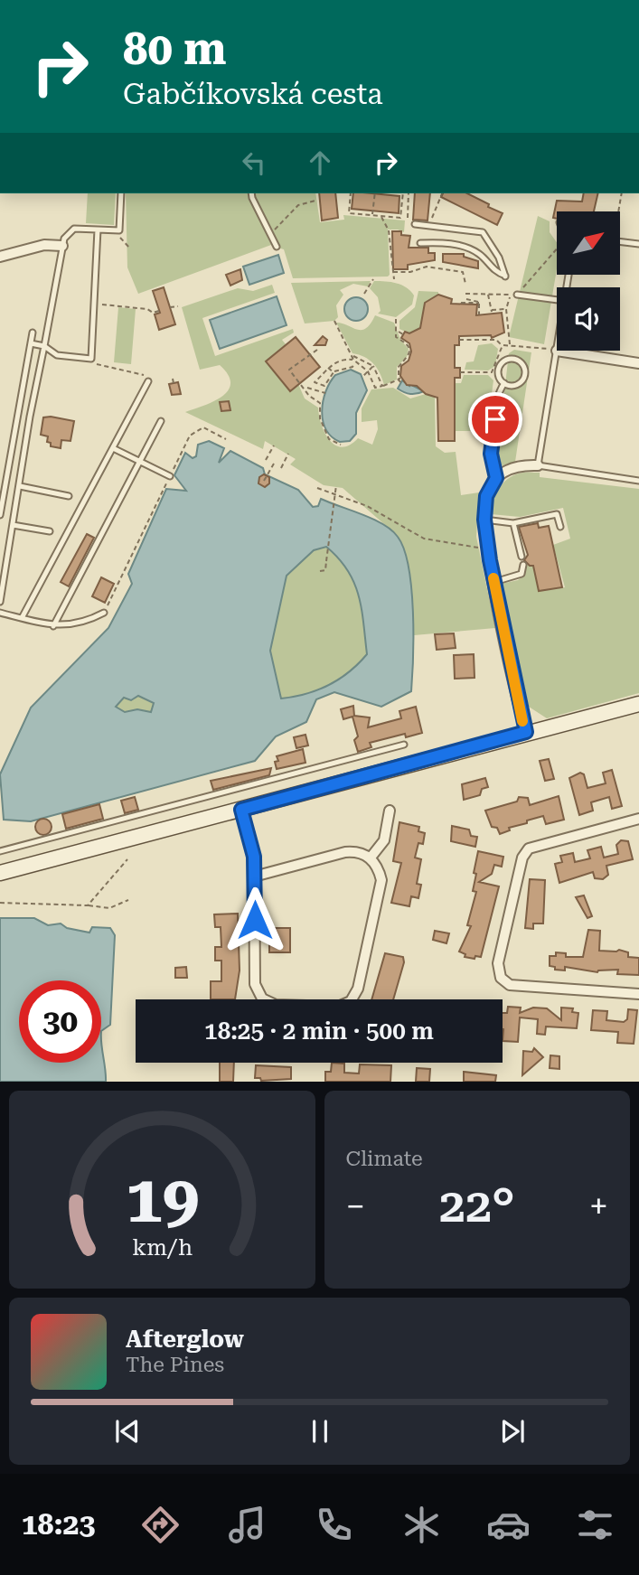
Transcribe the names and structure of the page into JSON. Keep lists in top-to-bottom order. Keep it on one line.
{"north":"top right","page":{"turn":["80 m","Gabčíkovská cesta"],"limit":"30","trip":"18:25 · 2 min · 500 m","tile":"Climate","heat":["−","22°","+"],"song":["Afterglow","The Pines"],"tabs":"18:23","gauge":["19","km/h"]}}
